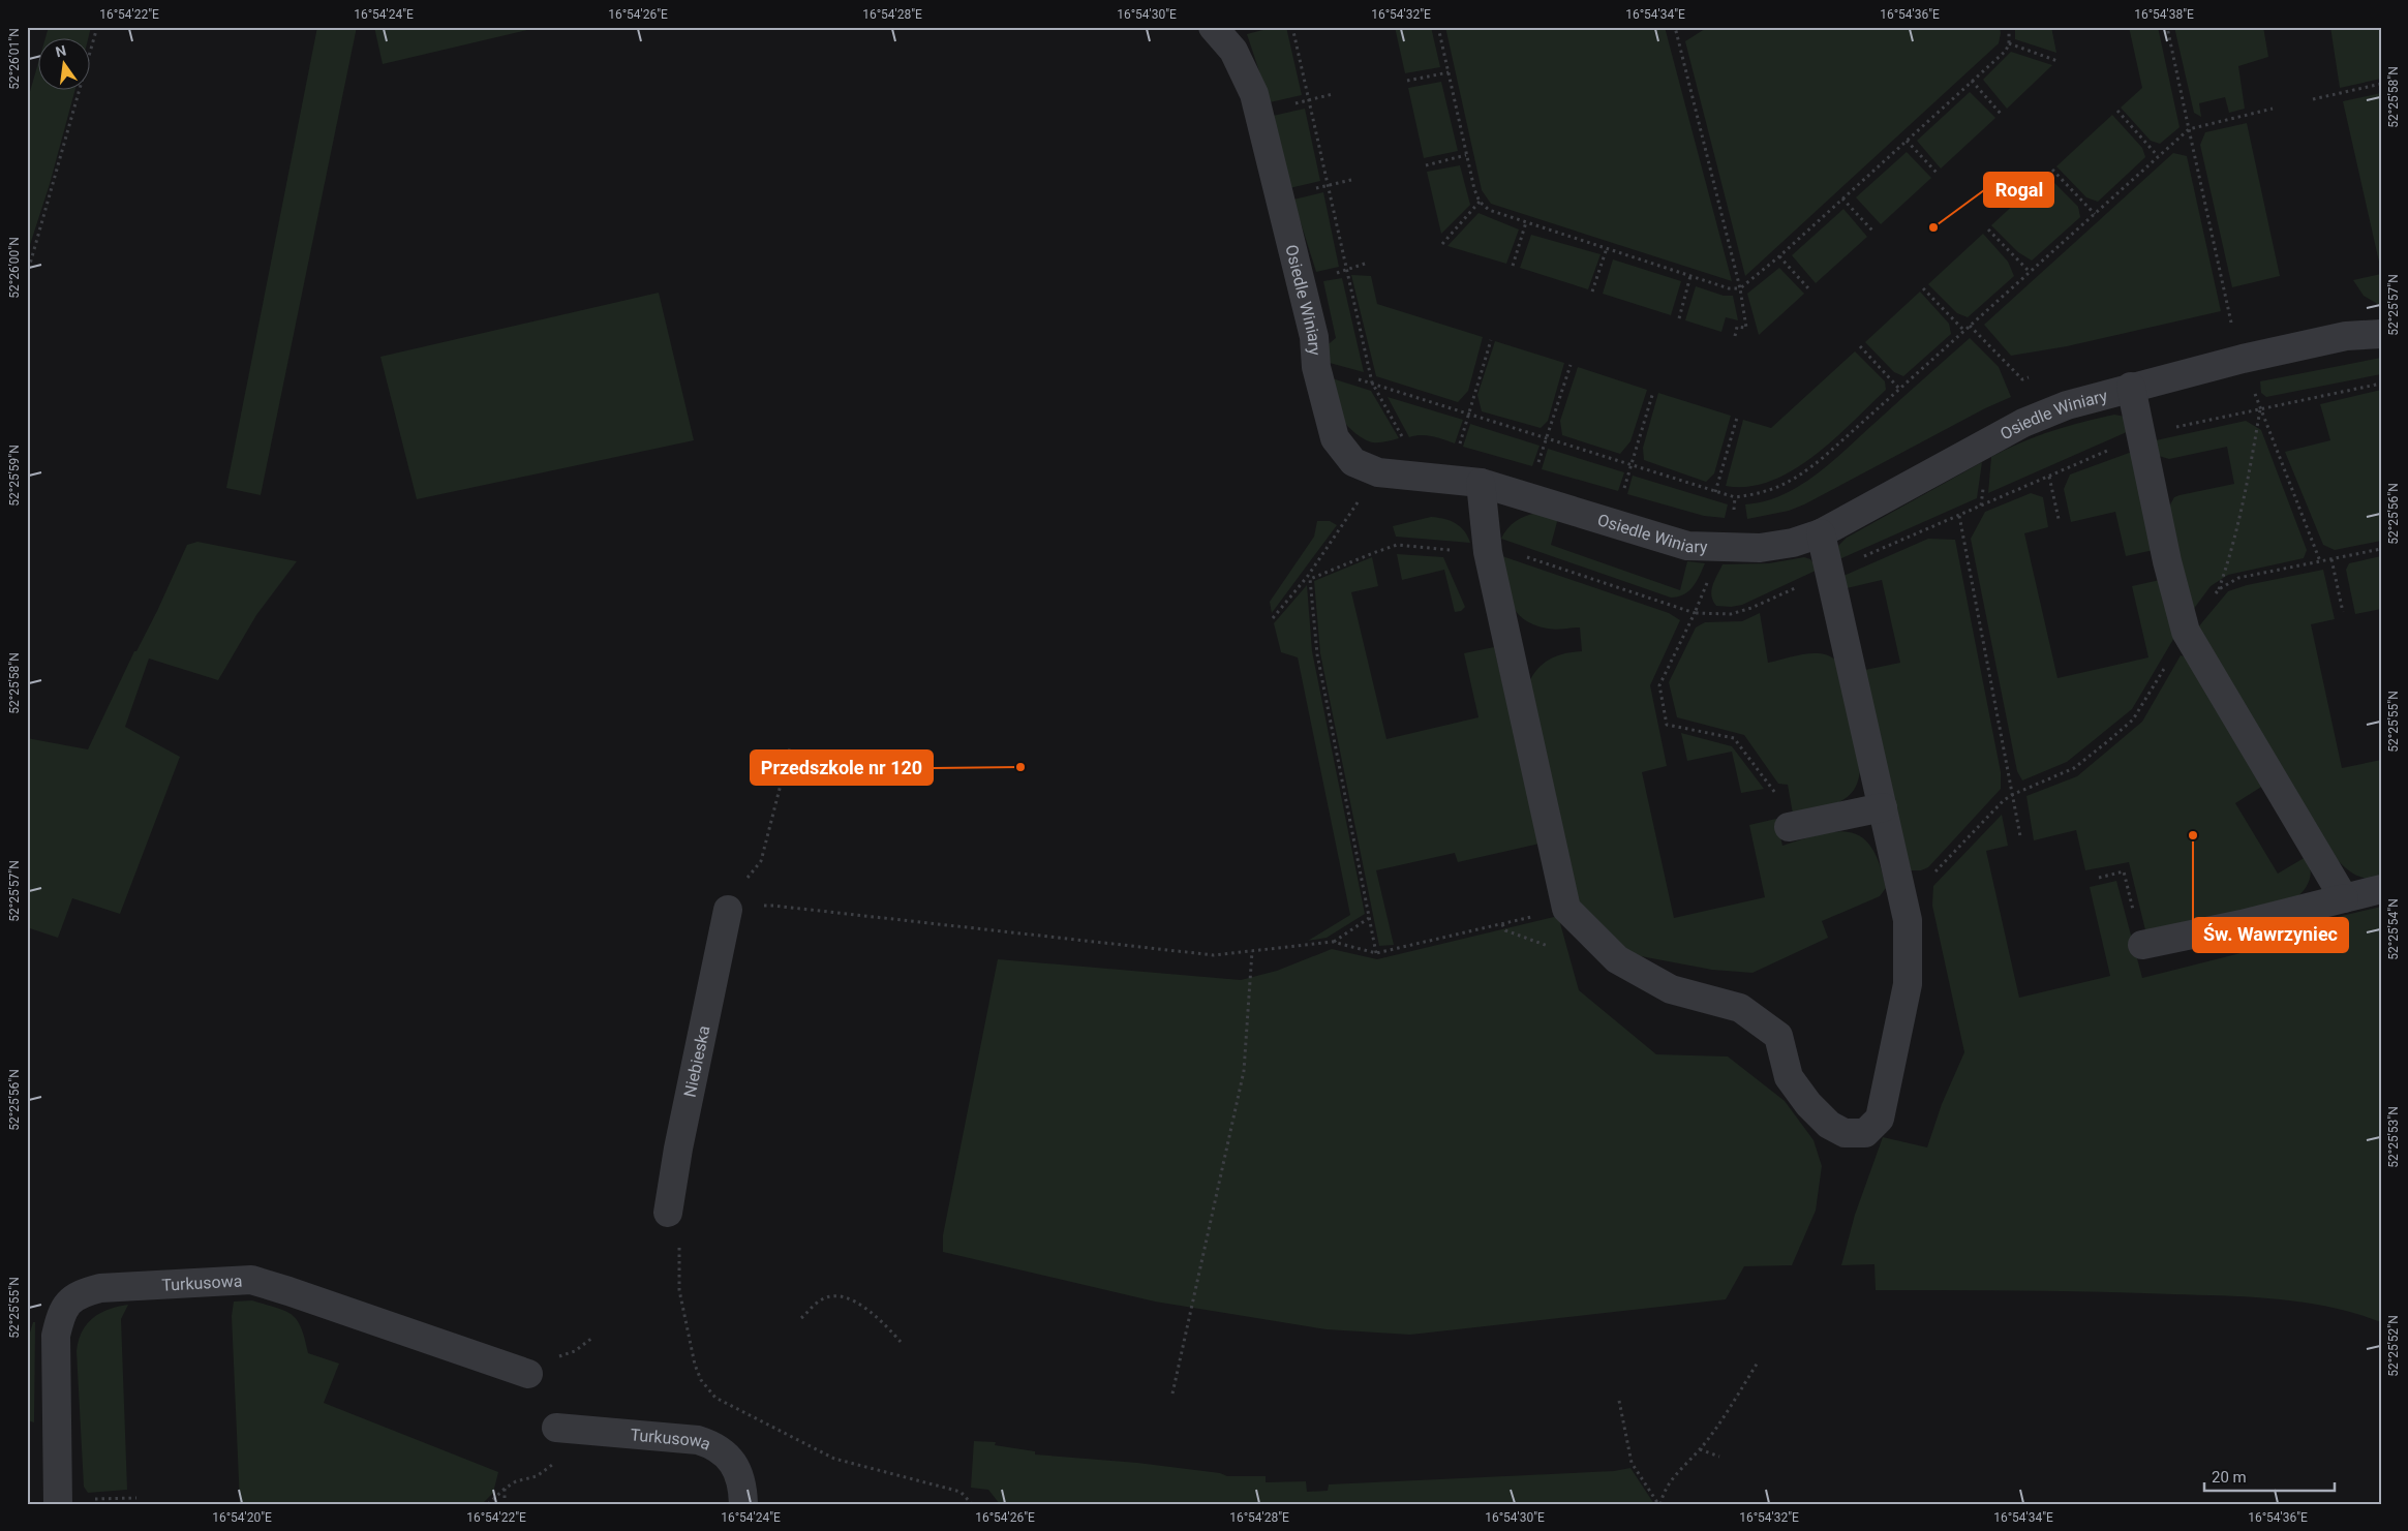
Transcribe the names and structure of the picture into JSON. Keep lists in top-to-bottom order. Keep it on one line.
{"streets":{"street":["Osiedle Winiary","Niebieska","Turkusowa"]},"places":["Rogal","Przedszkole nr 120","Św. Wawrzyniec"],"scale_bar":"20 m","north":"top","coordinates":["16°54'22\"E","16°54'24\"E","16°54'26\"E","16°54'28\"E","16°54'30\"E","16°54'32\"E","16°54'34\"E","16°54'36\"E","16°54'38\"E","52°26'01\"N","52°25'58\"N","52°26'00\"N","52°25'57\"N","52°25'59\"N","52°25'56\"N","52°25'55\"N","52°25'54\"N","52°25'53\"N","52°25'52\"N","16°54'20\"E"]}
